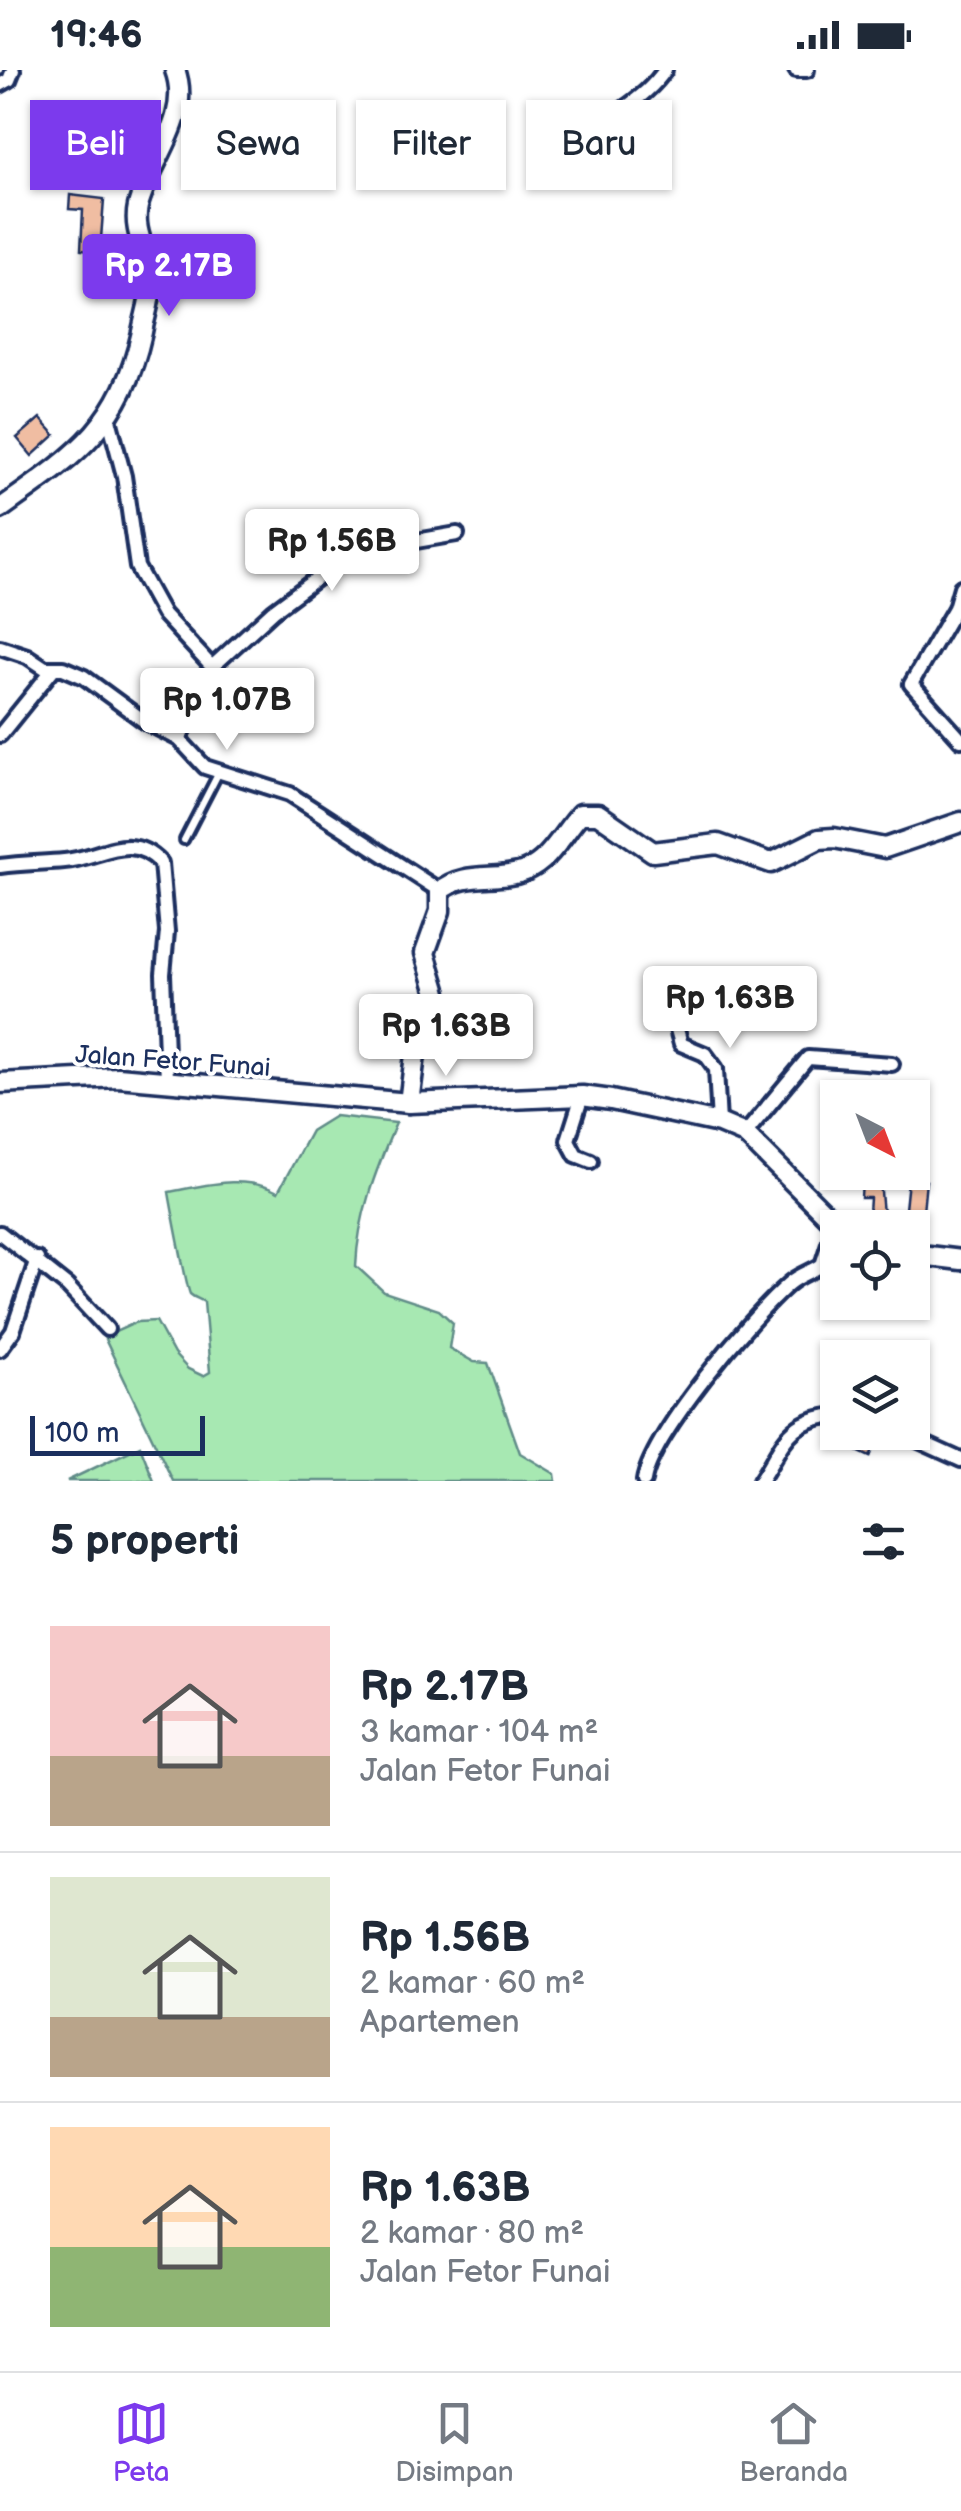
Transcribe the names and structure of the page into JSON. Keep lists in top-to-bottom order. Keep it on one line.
{"streets":{"street":["Jalan Fetor Funai"]},"scale_bar":"100 m","north":"bottom right","page":{"status":"19:46","chip":["Beli","Sewa","Filter","Baru"],"price":["Rp 2.17B","Rp 1.56B","Rp 1.07B","Rp 1.63B","Rp 1.63B"],"scale":"100 m","heading":"5 properti","list":[{"name":"Rp 2.17B","note":"3 kamar · 104 m² · Jalan Fetor Funai"},{"name":"Rp 1.56B","note":"2 kamar · 60 m² · Apartemen"},{"name":"Rp 1.63B","note":"2 kamar · 80 m² · Jalan Fetor Funai"}],"tabs":["Peta","Disimpan","Beranda"]}}
